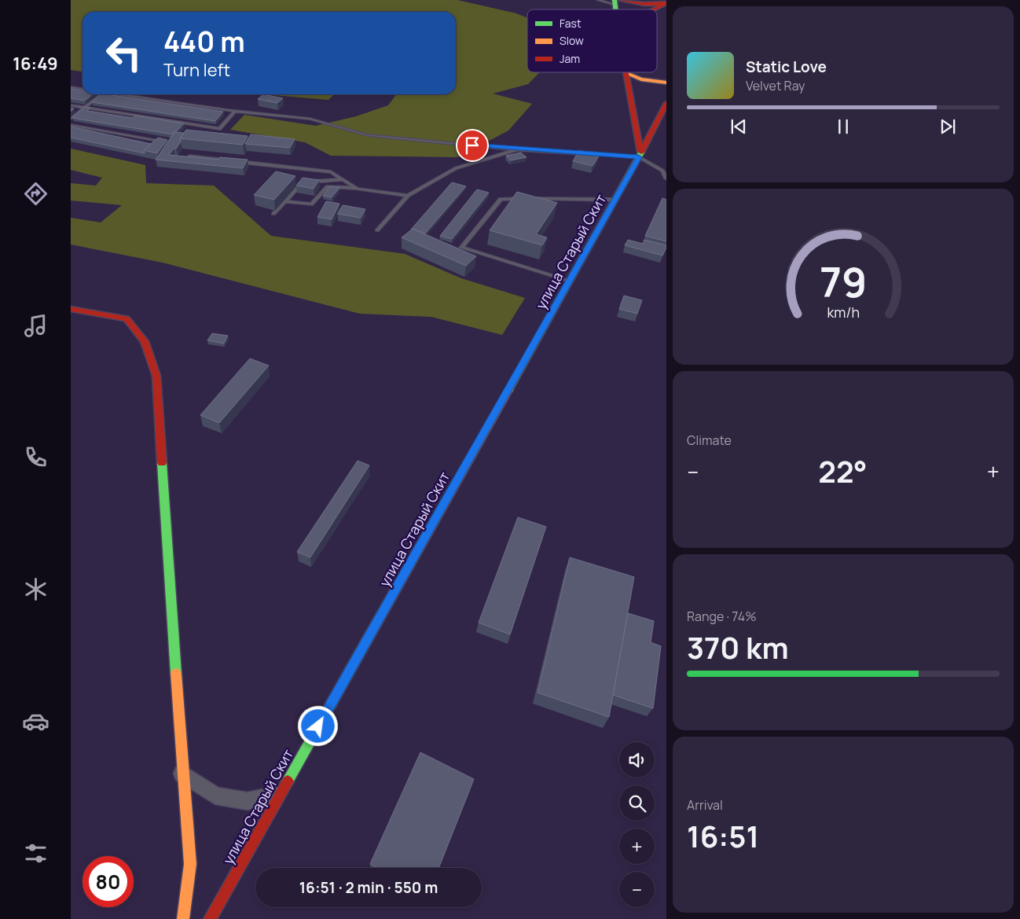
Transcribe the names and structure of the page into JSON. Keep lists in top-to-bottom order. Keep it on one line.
{"streets":{"main road":["улица Старый Скит"]},"legend":["Fast","Slow","Jam"],"page":{"tabs":"16:49","turn":["440 m","Turn left"],"song":["Static Love","Velvet Ray"],"tile":["Climate",["Range · 74%","370 km"],["Arrival","16:51"]],"heat":["−","22°","+"],"map_buttons":["+","−"],"limit":"80","trip":"16:51 · 2 min · 550 m","gauge":["79","km/h"]}}
